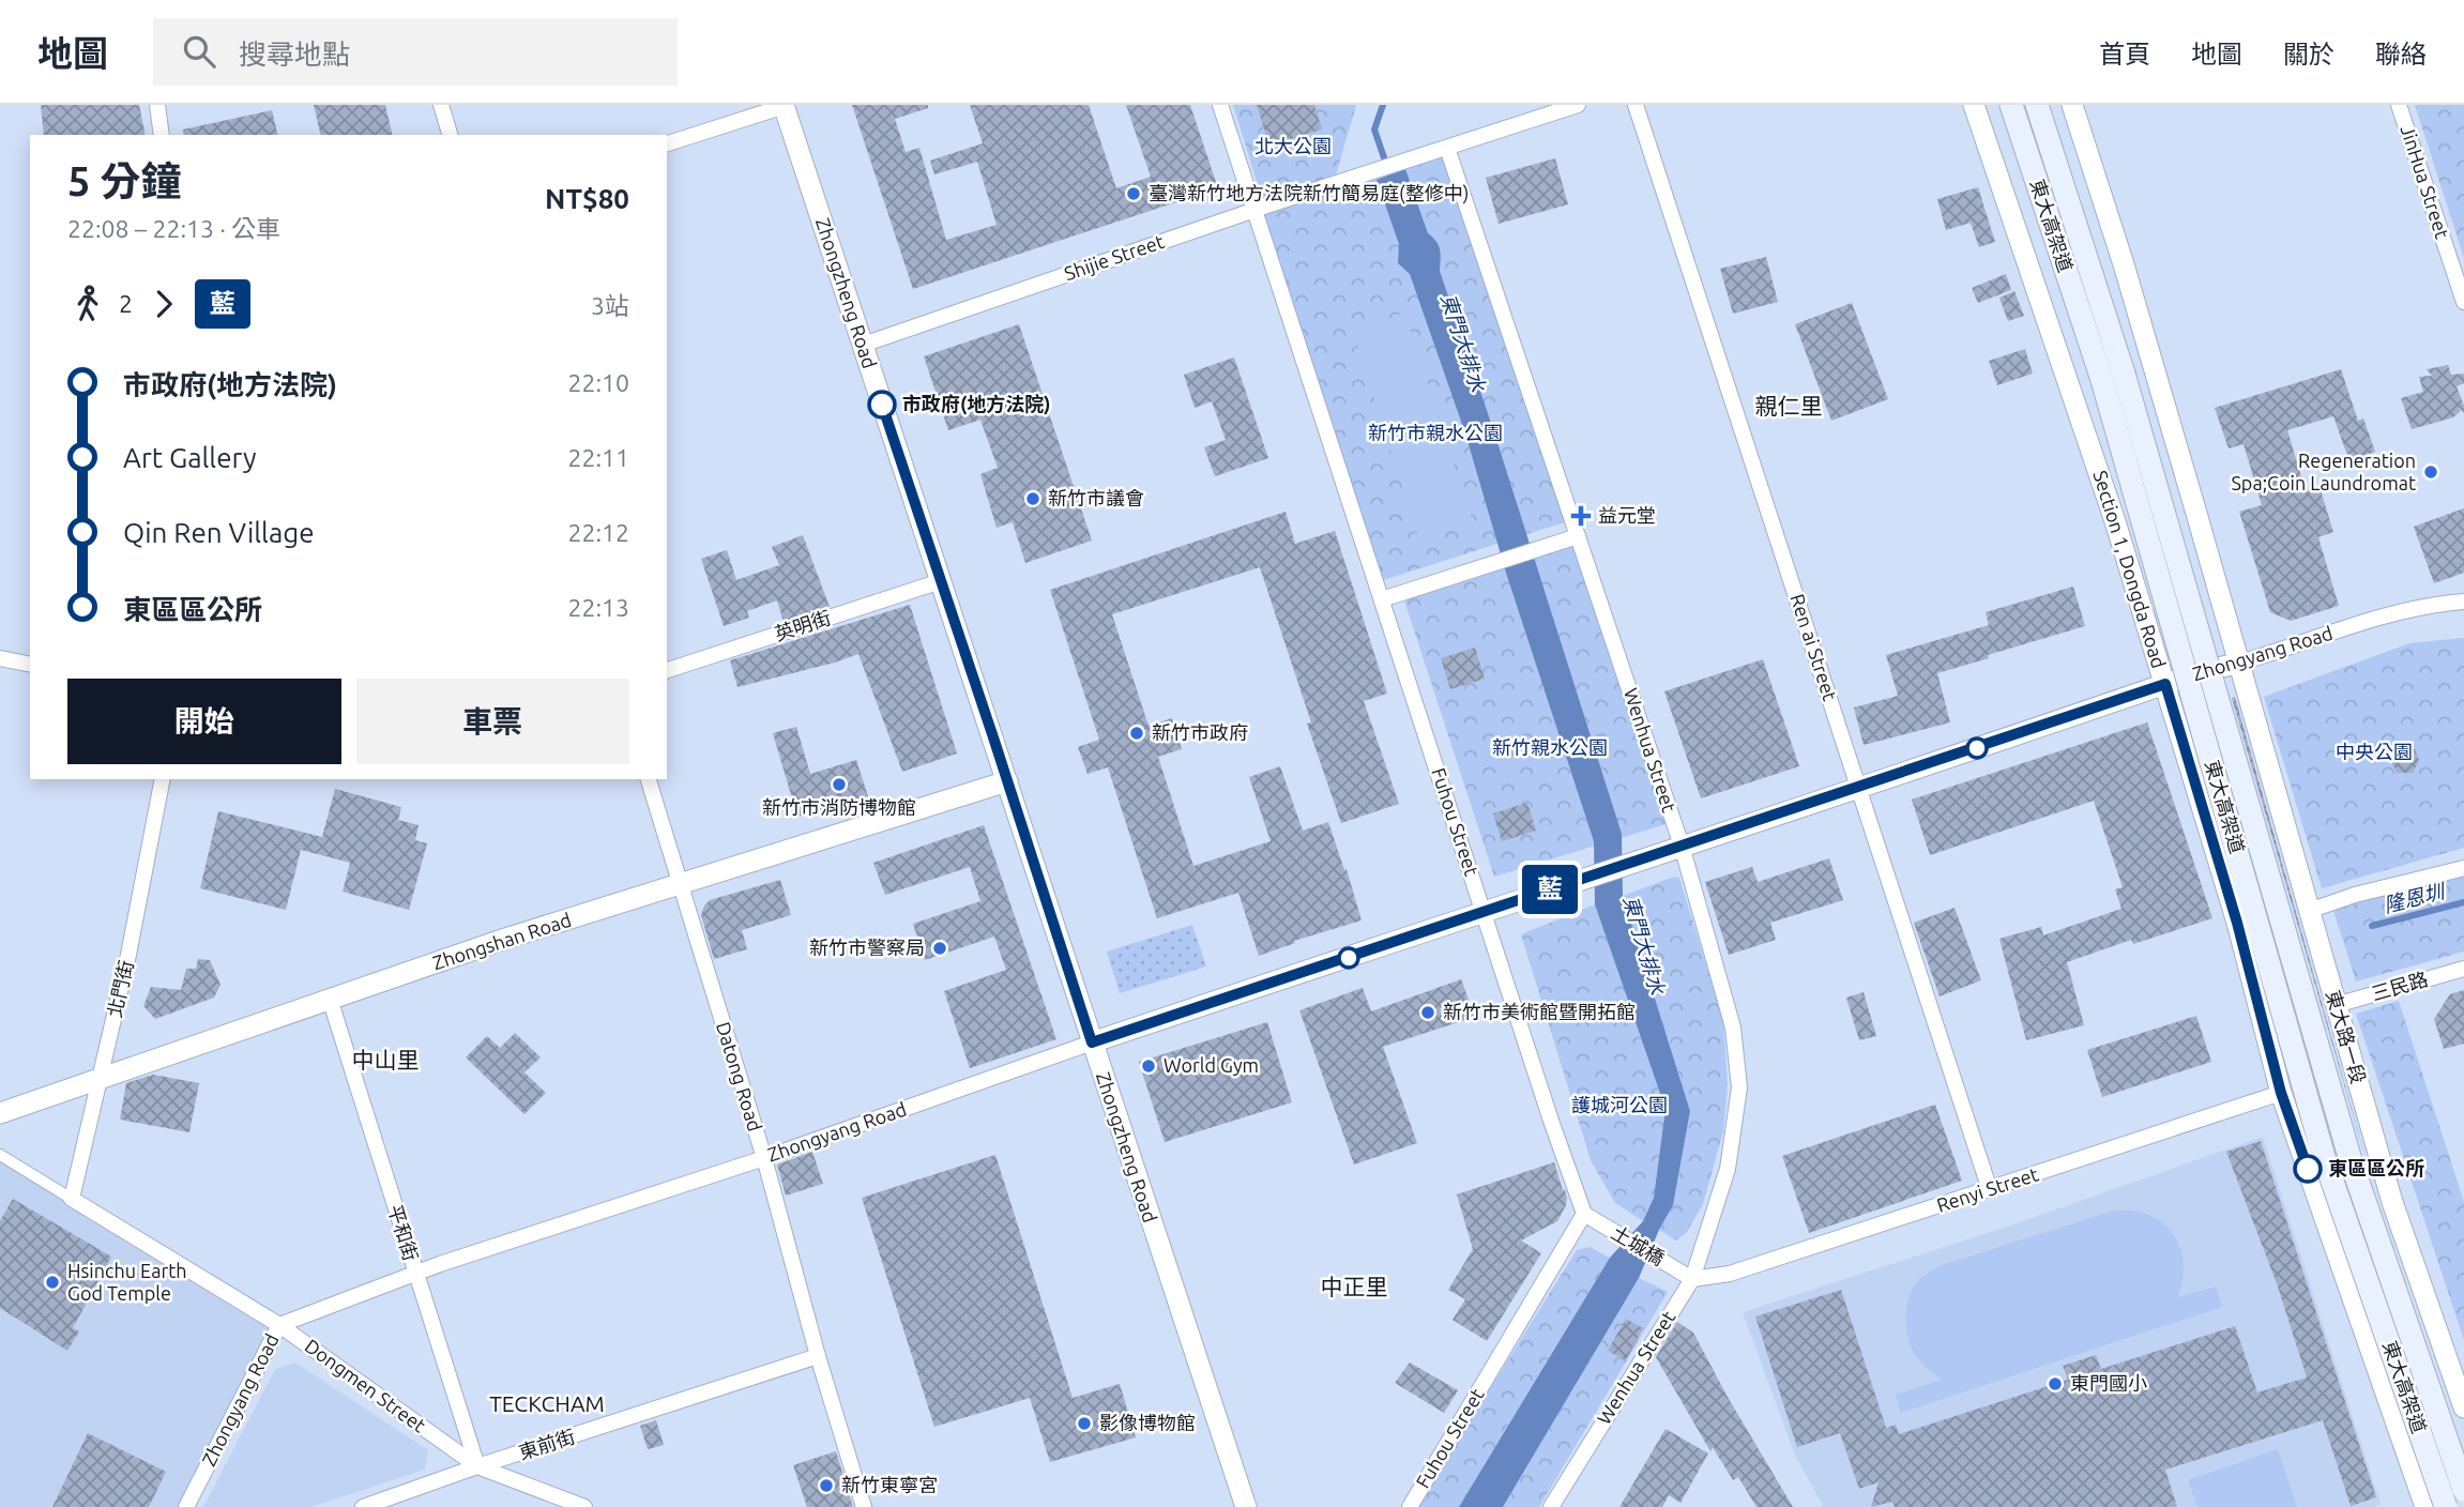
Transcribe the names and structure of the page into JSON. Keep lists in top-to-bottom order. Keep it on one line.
{"streets":{"main road":["東大高架道"],"street":["JinHua Street","Shijie Street","Zhongzheng Road","Section 1, Dongda Road","英明街","Ren ai Street","Zhongyang Road","Wenhua Street","Fuhou Street","Zhongshan Road","三民路","北門街","東大路一段","Datong Road","Renyi Street","平和街","土城橋","Dongmen Street","東前街"]},"crossings":[["Shijie Street","Zhongzheng Road"],["Shijie Street","Wenhua Street"],["Shijie Street","Fuhou Street"],["Zhongzheng Road","英明街"],["Zhongzheng Road","Zhongyang Road"],["Zhongzheng Road","Zhongshan Road"],["Section 1, Dongda Road","Zhongyang Road"],["Section 1, Dongda Road","Renyi Street"],["Ren ai Street","Zhongyang Road"],["Ren ai Street","Renyi Street"],["Zhongyang Road","Wenhua Street"],["Zhongyang Road","Fuhou Street"],["Zhongyang Road","東大路一段"],["Zhongyang Road","Datong Road"],["Zhongyang Road","平和街"],["Zhongyang Road","Dongmen Street"],["Wenhua Street","Renyi Street"],["Wenhua Street","土城橋"],["Fuhou Street","土城橋"],["Zhongshan Road","北門街"],["Zhongshan Road","Datong Road"],["Zhongshan Road","平和街"],["三民路","東大路一段"],["北門街","Dongmen Street"],["Datong Road","東前街"],["Renyi Street","土城橋"],["平和街","Dongmen Street"],["平和街","東前街"],["Dongmen Street","東前街"]],"districts":["親仁里","中山里","中正里","TECKCHAM"],"water":["東門大排水","隆恩圳"],"parks":["北大公園","新竹市親水公園","新竹親水公園","中央公園","護城河公園"],"places":{"other":["臺灣新竹地方法院新竹簡易庭(整修中)","市政府(地方法院)","Regeneration Spa;Coin Laundromat","新竹市議會","新竹市政府","新竹市消防博物館","新竹市警察局","新竹市美術館暨開拓館","World Gym","東區區公所","Hsinchu Earth God Temple","東門國小","影像博物館","新竹東寧宮"],"health":["益元堂"]},"lines":["bus line 藍"],"page":{"header":"地圖","search":"搜尋地點","nav":["首頁","地圖","關於","聯絡"],"on_map":"藍","heading":["5 分鐘","22:08 – 22:13 · 公車","NT$80"],"legs":["2","藍","3站"],"list":[{"name":"市政府(地方法院)","value":"22:10"},{"name":"Art Gallery","value":"22:11"},{"name":"Qin Ren Village","value":"22:12"},{"name":"東區區公所","value":"22:13"}],"buttons":["開始","車票"]}}
